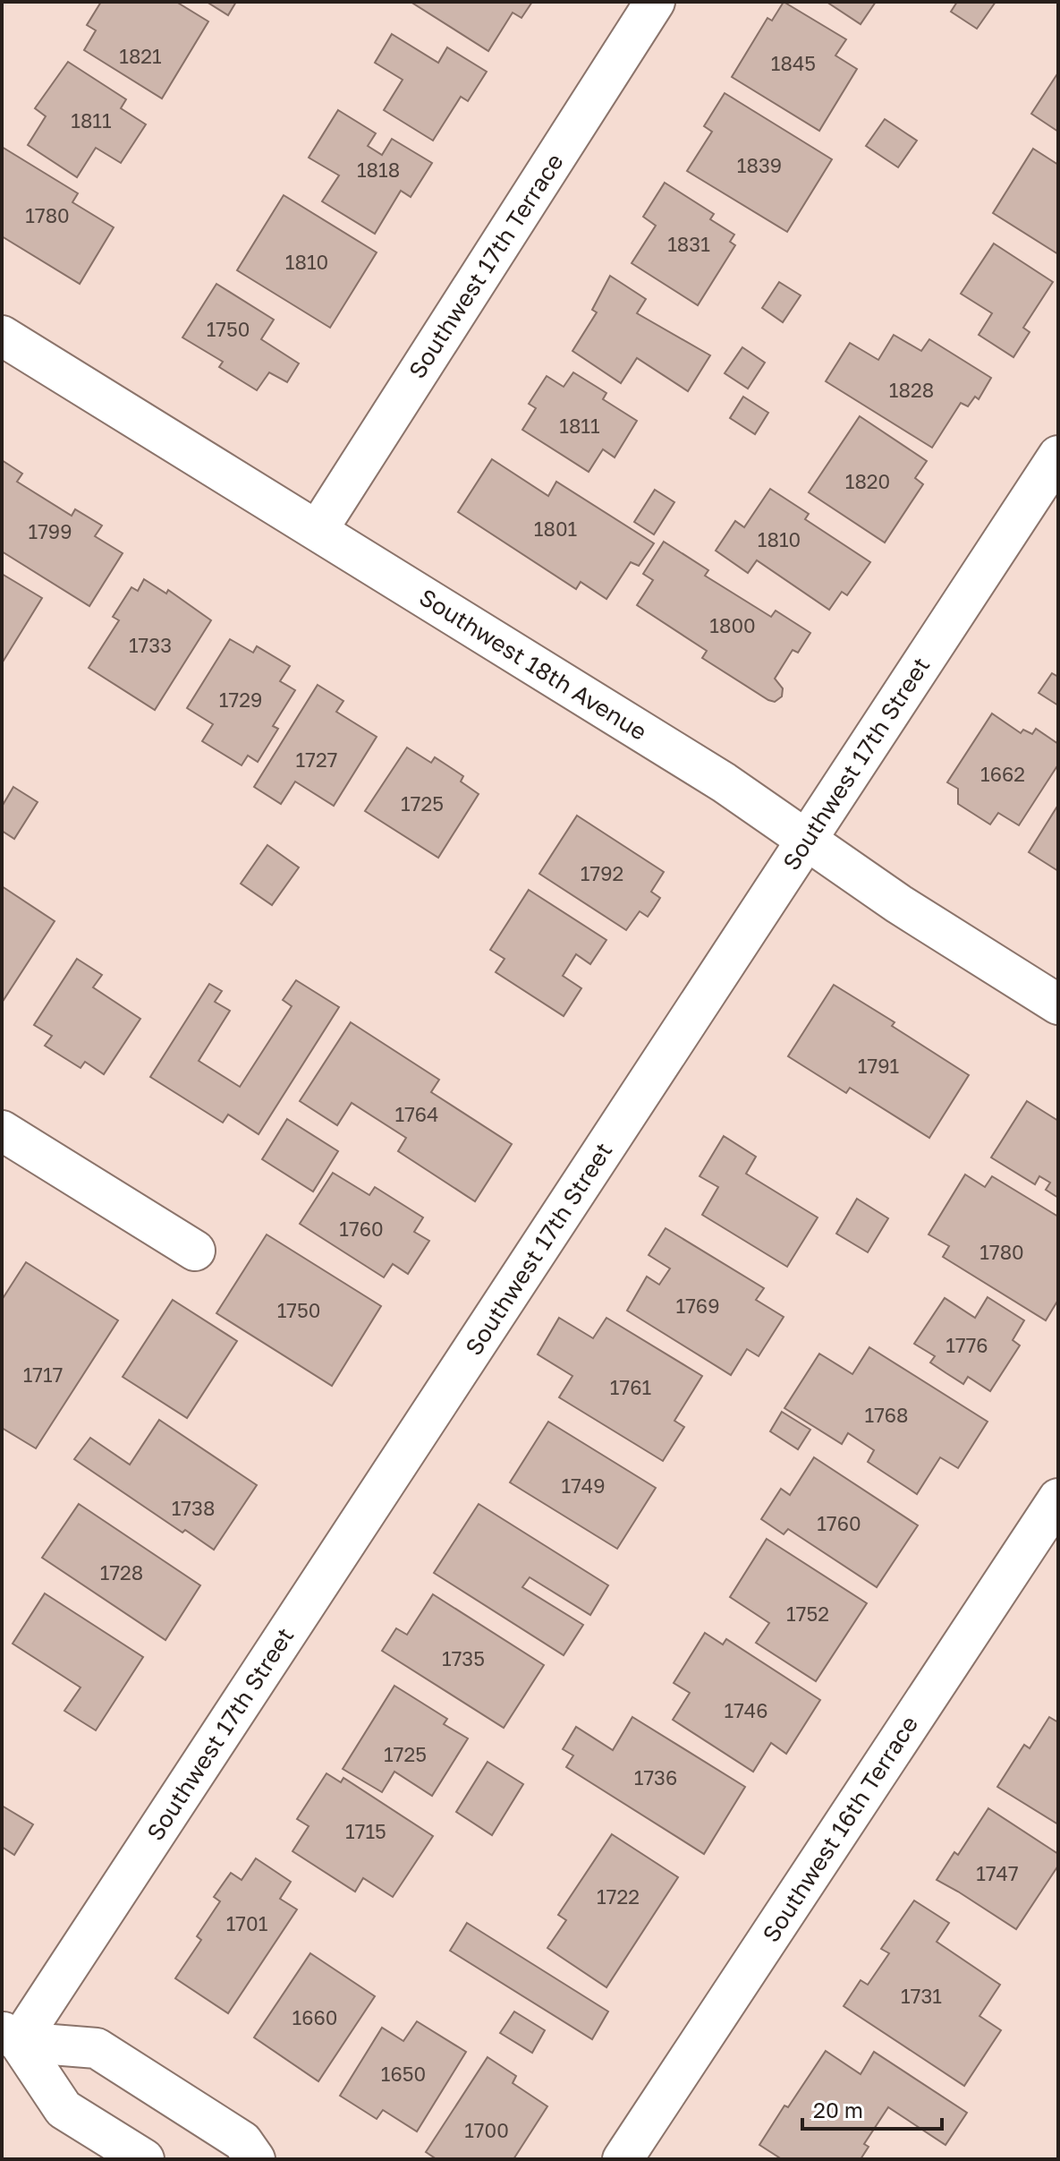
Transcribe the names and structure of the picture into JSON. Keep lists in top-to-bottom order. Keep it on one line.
{"streets":{"street":["Southwest 17th Terrace","Southwest 18th Avenue","Southwest 17th Street","Southwest 16th Terrace"]},"crossings":[["Southwest 17th Terrace","Southwest 18th Avenue"],["Southwest 18th Avenue","Southwest 17th Street"]],"house_numbers":["1821","1845","1811","1839","1818","1780","1831","1810","1750","1828","1811","1820","1801","1799","1810","1800","1733","1729","1727","1662","1725","1792","1791","1764","1760","1780","1769","1750","1776","1717","1761","1768","1749","1738","1760","1728","1752","1735","1746","1725","1736","1715","1747","1722","1701","1731","1660","1650","1700"],"scale_bar":"20 m"}
